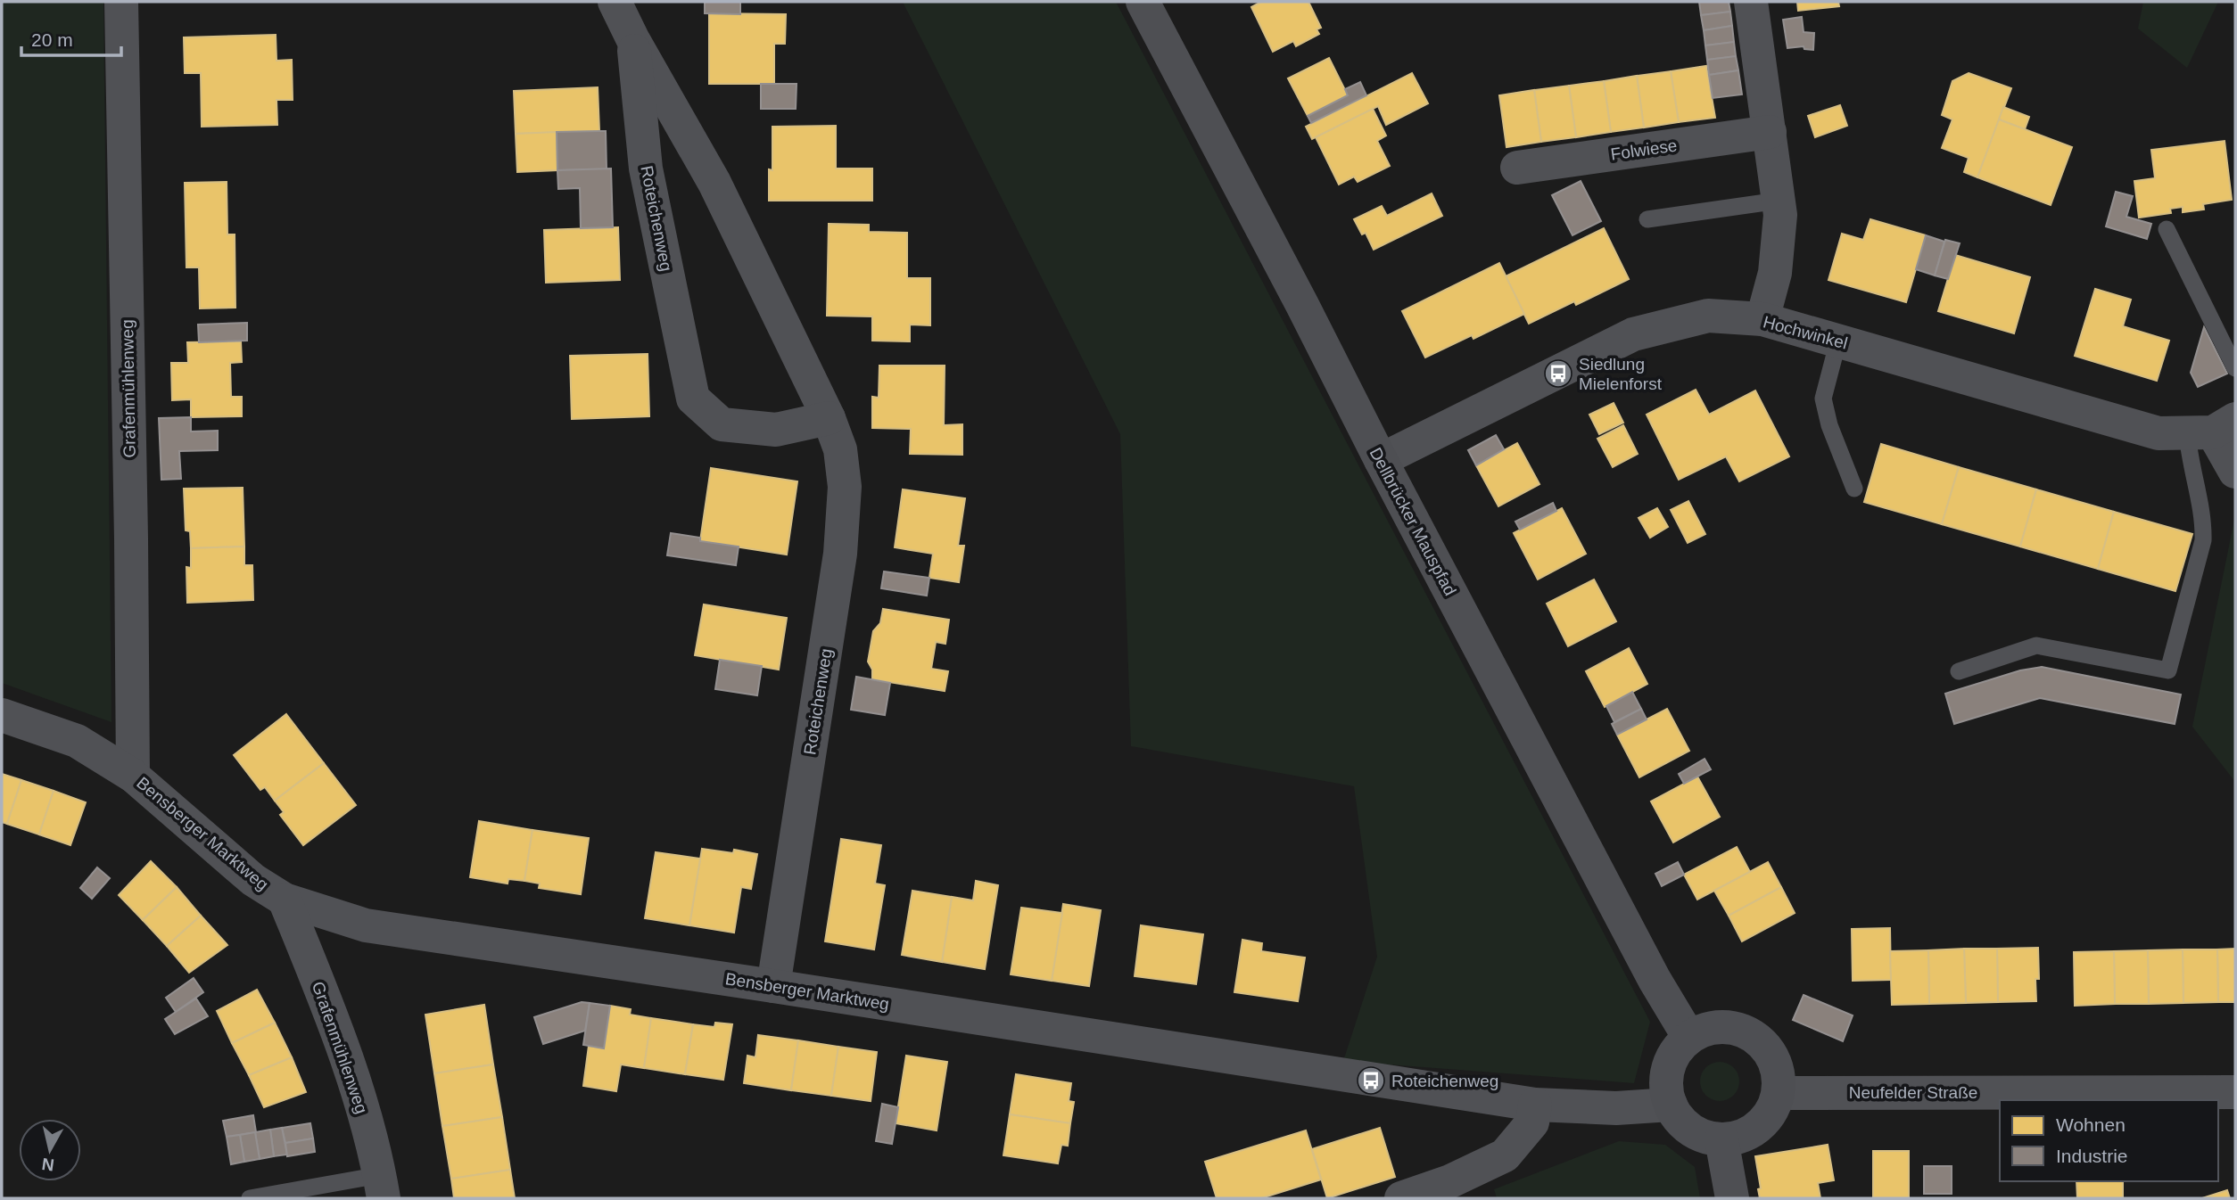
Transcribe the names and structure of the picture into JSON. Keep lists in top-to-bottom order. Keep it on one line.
{"streets":{"main road":["Dellbrücker Mauspfad"],"street":["Folwiese","Roteichenweg","Hochwinkel","Grafenmühlenweg","Bensberger Marktweg","Neufelder Straße"]},"crossings":[["Roteichenweg","Bensberger Marktweg"],["Hochwinkel","Dellbrücker Mauspfad"],["Grafenmühlenweg","Bensberger Marktweg"],["Dellbrücker Mauspfad","Bensberger Marktweg"],["Dellbrücker Mauspfad","Neufelder Straße"],["Bensberger Marktweg","Neufelder Straße"]],"places":{"bus stop":["Siedlung Mielenforst","Roteichenweg"]},"legend":["Wohnen","Industrie"],"scale_bar":"20 m","north":"bottom"}
